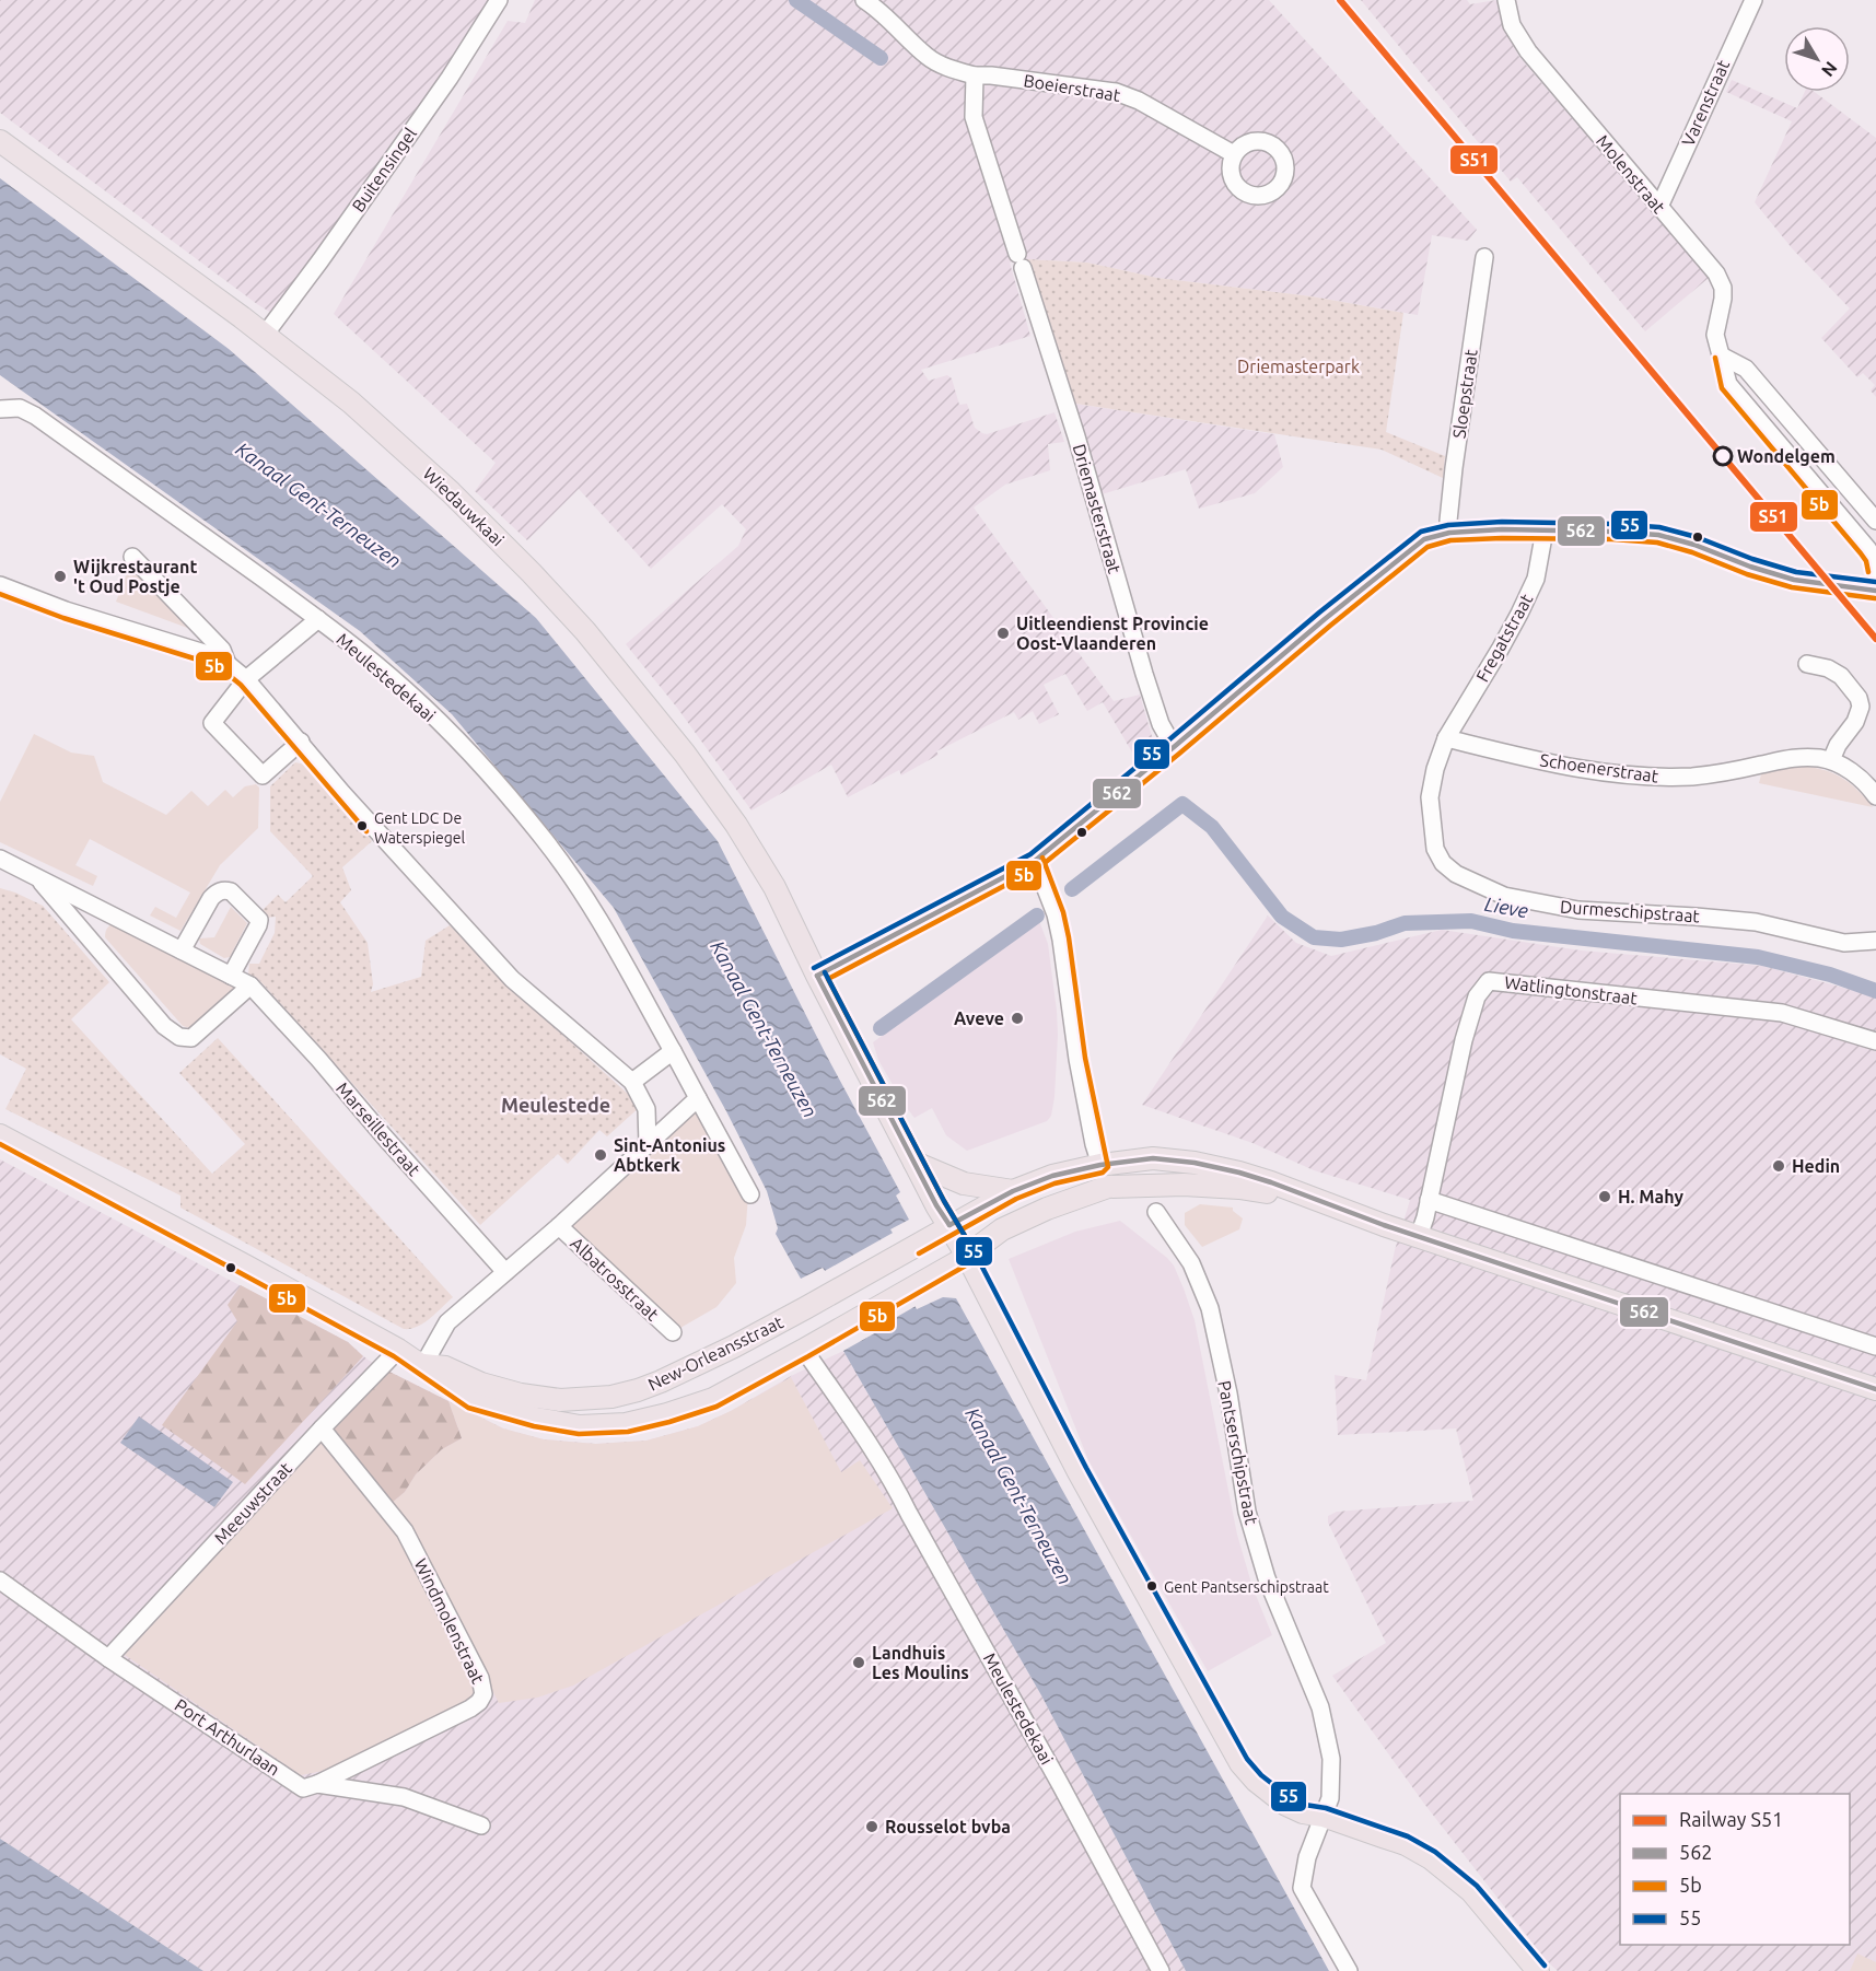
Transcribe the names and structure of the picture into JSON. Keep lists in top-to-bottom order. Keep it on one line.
{"streets":{"main road":["Wiedauwkaai","New-Orleansstraat"],"street":["Boeierstraat","Varenstraat","Buitensingel","Molenstraat","Sloepstraat","Driemasterstraat","Fregatstraat","Meulestedekaai","Schoenerstraat","Durmeschipstraat","Watlingtonstraat","Marseillestraat","Albatrosstraat","Pantserschipstraat","Meeuwstraat","Windmolenstraat","Port Arthurlaan"]},"crossings":[["Boeierstraat","Driemasterstraat"],["Varenstraat","Molenstraat"],["Buitensingel","Wiedauwkaai"],["Wiedauwkaai","New-Orleansstraat"],["Wiedauwkaai","Pantserschipstraat"],["Fregatstraat","Schoenerstraat"],["Fregatstraat","Durmeschipstraat"],["Meulestedekaai","New-Orleansstraat"],["Schoenerstraat","Durmeschipstraat"],["New-Orleansstraat","Meeuwstraat"],["Meeuwstraat","Windmolenstraat"],["Meeuwstraat","Port Arthurlaan"],["Windmolenstraat","Port Arthurlaan"]],"districts":["Meulestede"],"water":["Kanaal Gent-Terneuzen","Lieve"],"parks":["Driemasterpark"],"places":["Wondelgem","Wijkrestaurant 't Oud Postje","Uitleendienst Provincie Oost-Vlaanderen","Gent LDC De Waterspiegel","Aveve","Sint-Antonius Abtkerk","Hedin","H. Mahy","Gent Pantserschipstraat","Landhuis Les Moulins","Rousselot bvba"],"lines":["rail line S51","transit line 5b","transit line 55","transit line 562"],"legend":["Railway S51","562","5b","55"],"north":"bottom right"}
